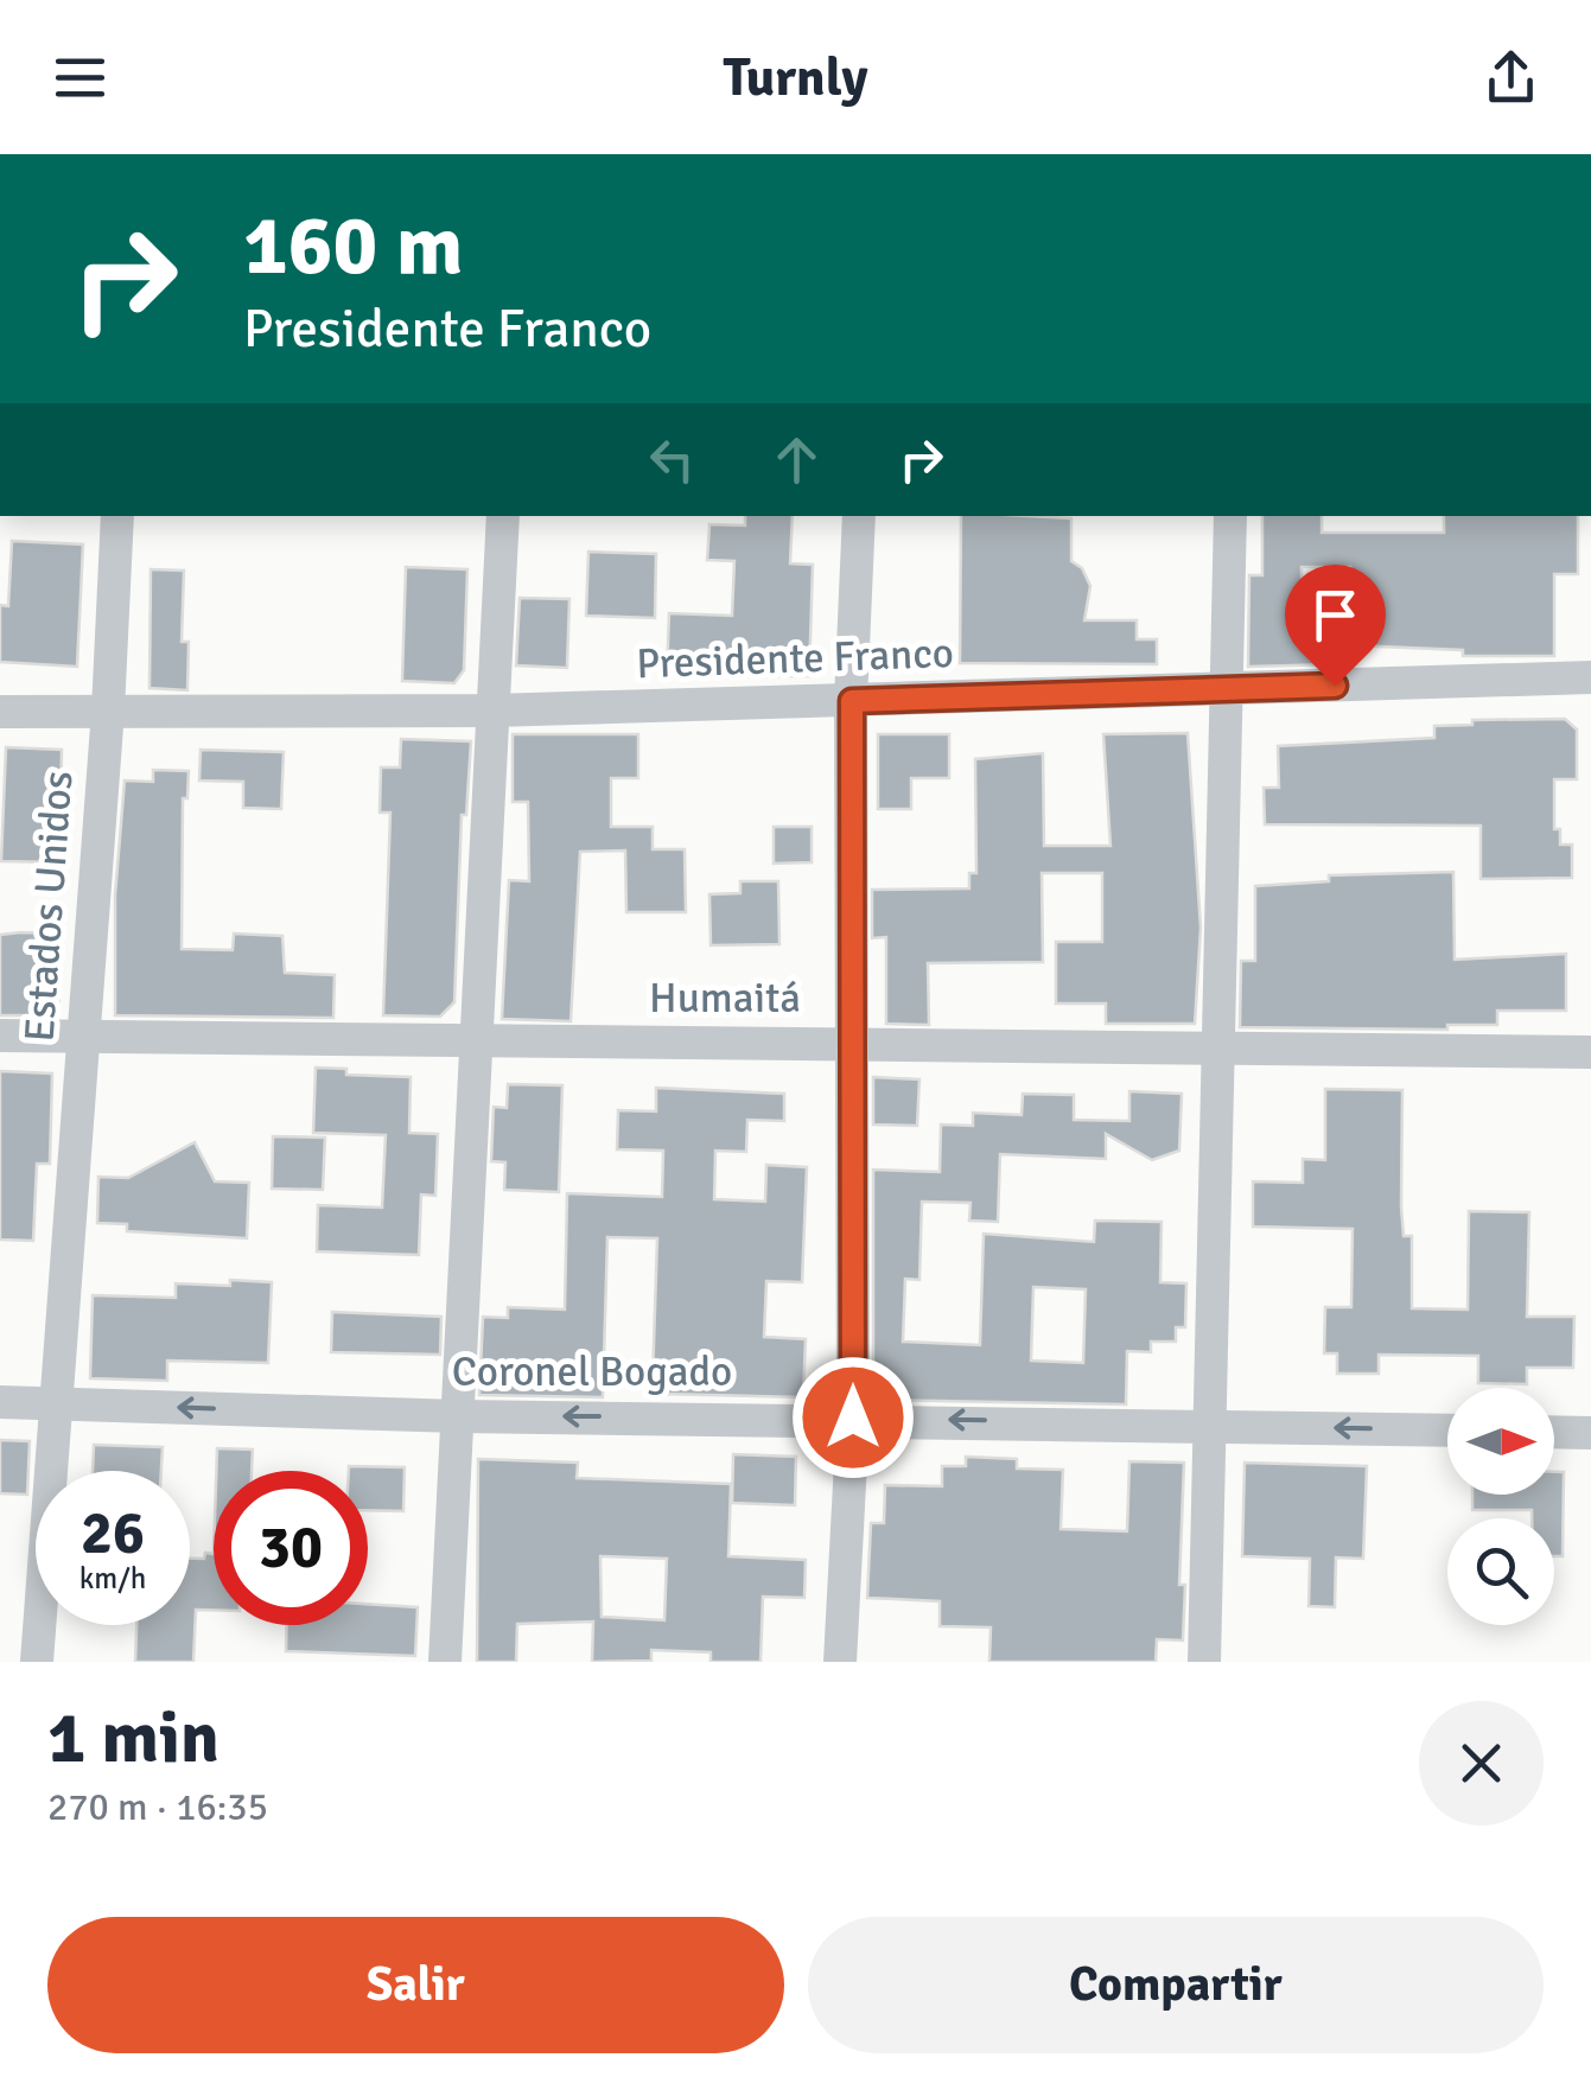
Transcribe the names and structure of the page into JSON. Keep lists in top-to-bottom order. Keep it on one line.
{"streets":{"street":["Presidente Franco","Estados Unidos","Humaitá","Coronel Bogado"]},"crossings":[["Presidente Franco","Estados Unidos"],["Estados Unidos","Humaitá"],["Estados Unidos","Coronel Bogado"]],"one_way":["Coronel Bogado"],"north":"right","page":{"header":"Turnly","turn":["160 m","Presidente Franco"],"speed":"26 km/h","limit":"30","heading":["1 min","270 m · 16:35"],"buttons":["Salir","Compartir"]}}
